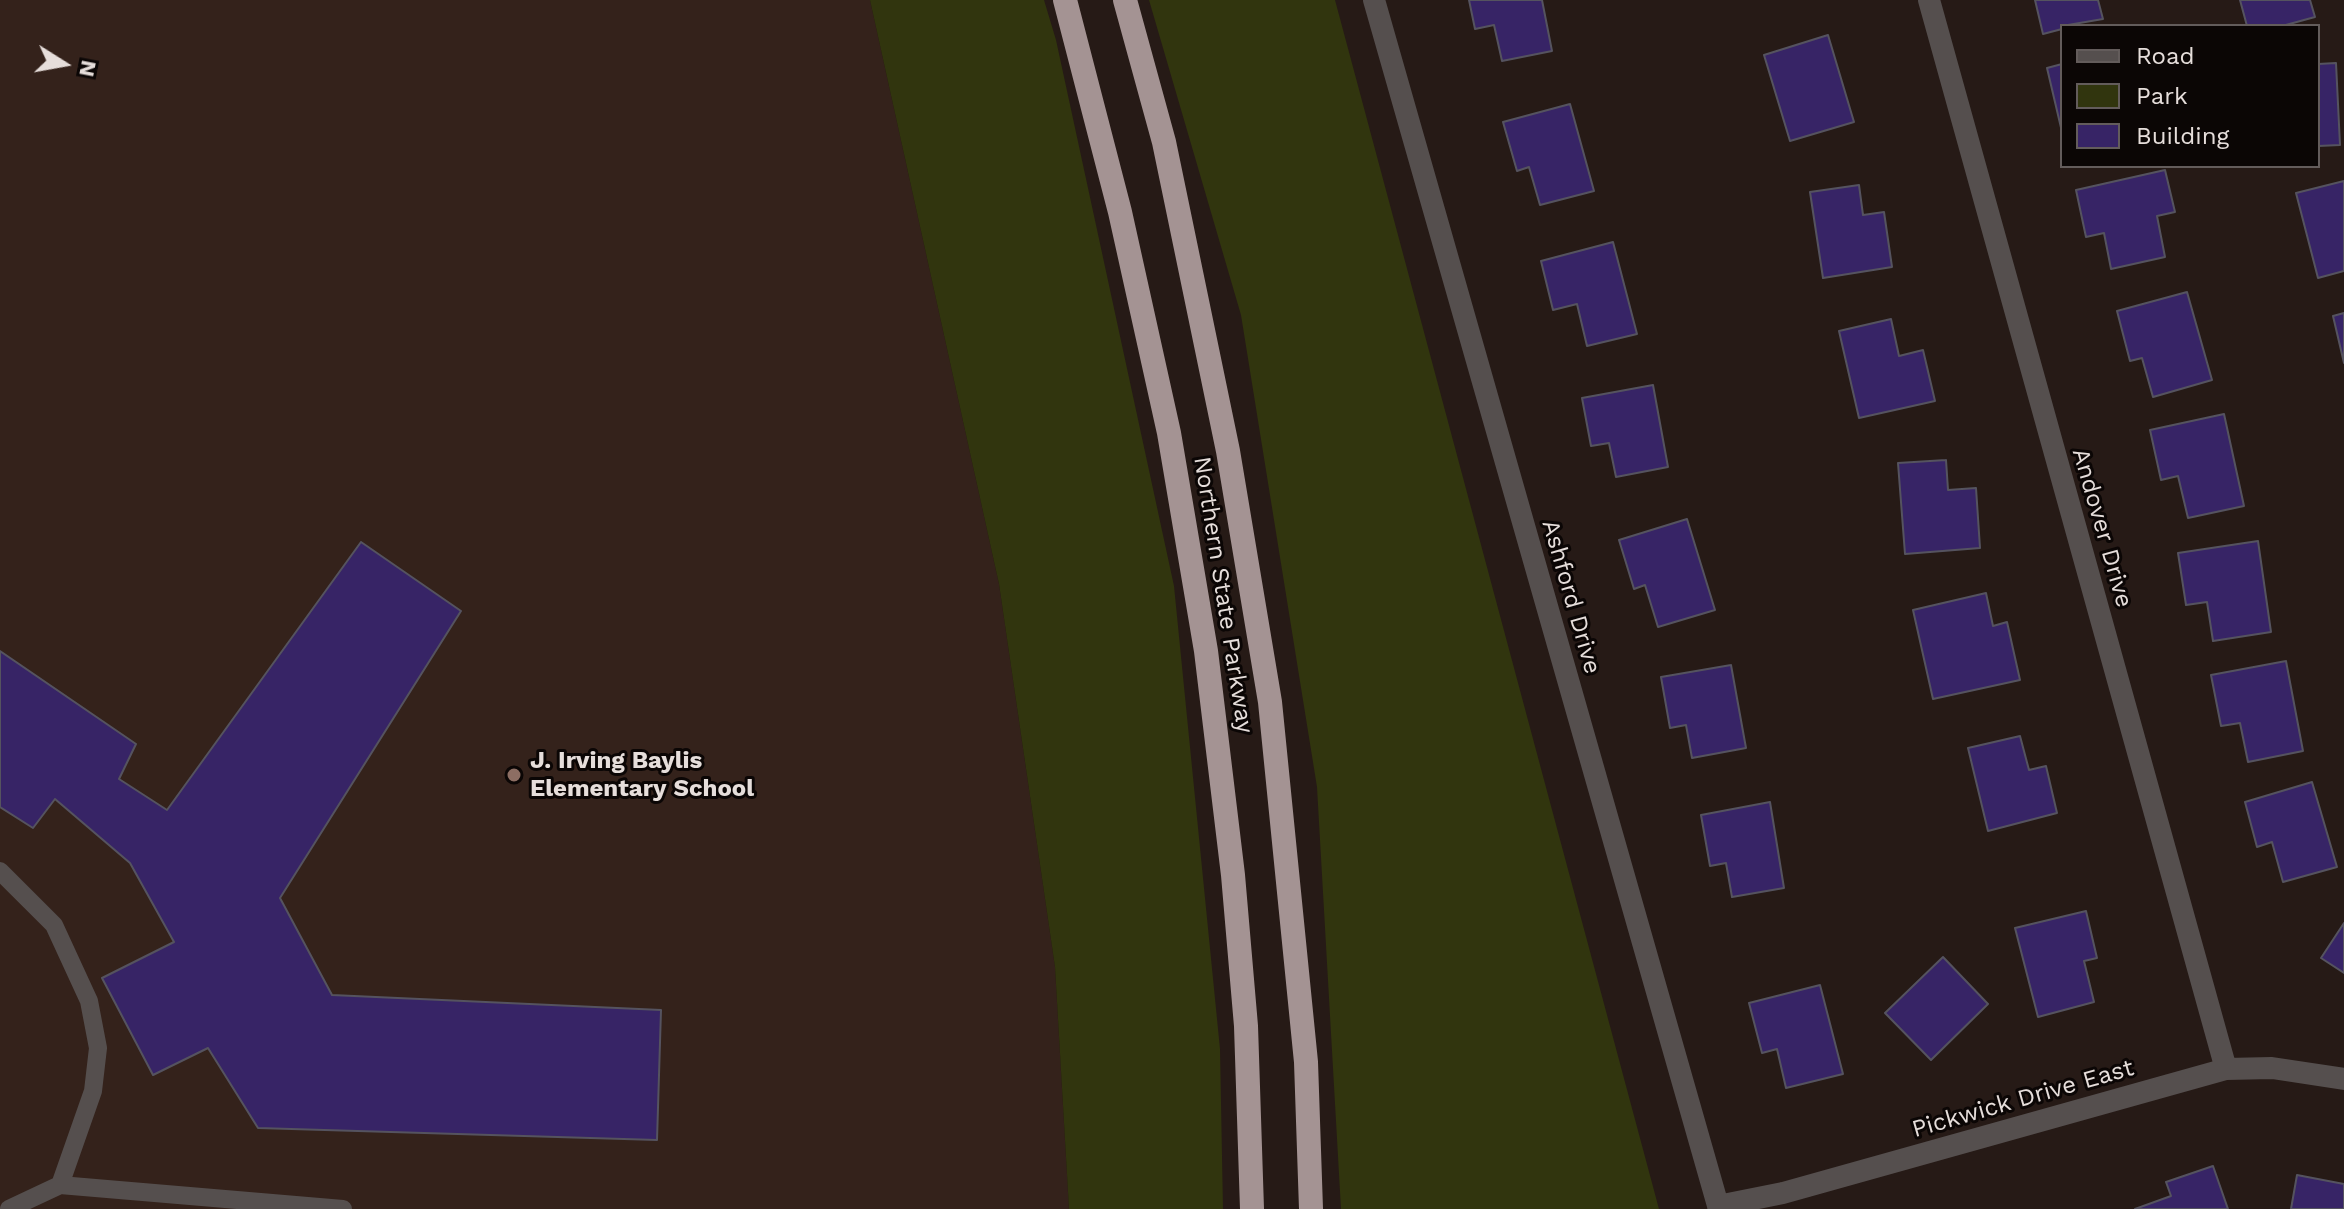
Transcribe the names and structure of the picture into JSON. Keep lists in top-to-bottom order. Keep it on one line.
{"streets":{"highway":["Northern State Parkway"],"street":["Andover Drive","Ashford Drive","Pickwick Drive East"]},"crossings":[["Andover Drive","Pickwick Drive East"],["Ashford Drive","Pickwick Drive East"]],"places":["J. Irving Baylis Elementary School"],"legend":["Road","Park","Building"],"north":"right"}
